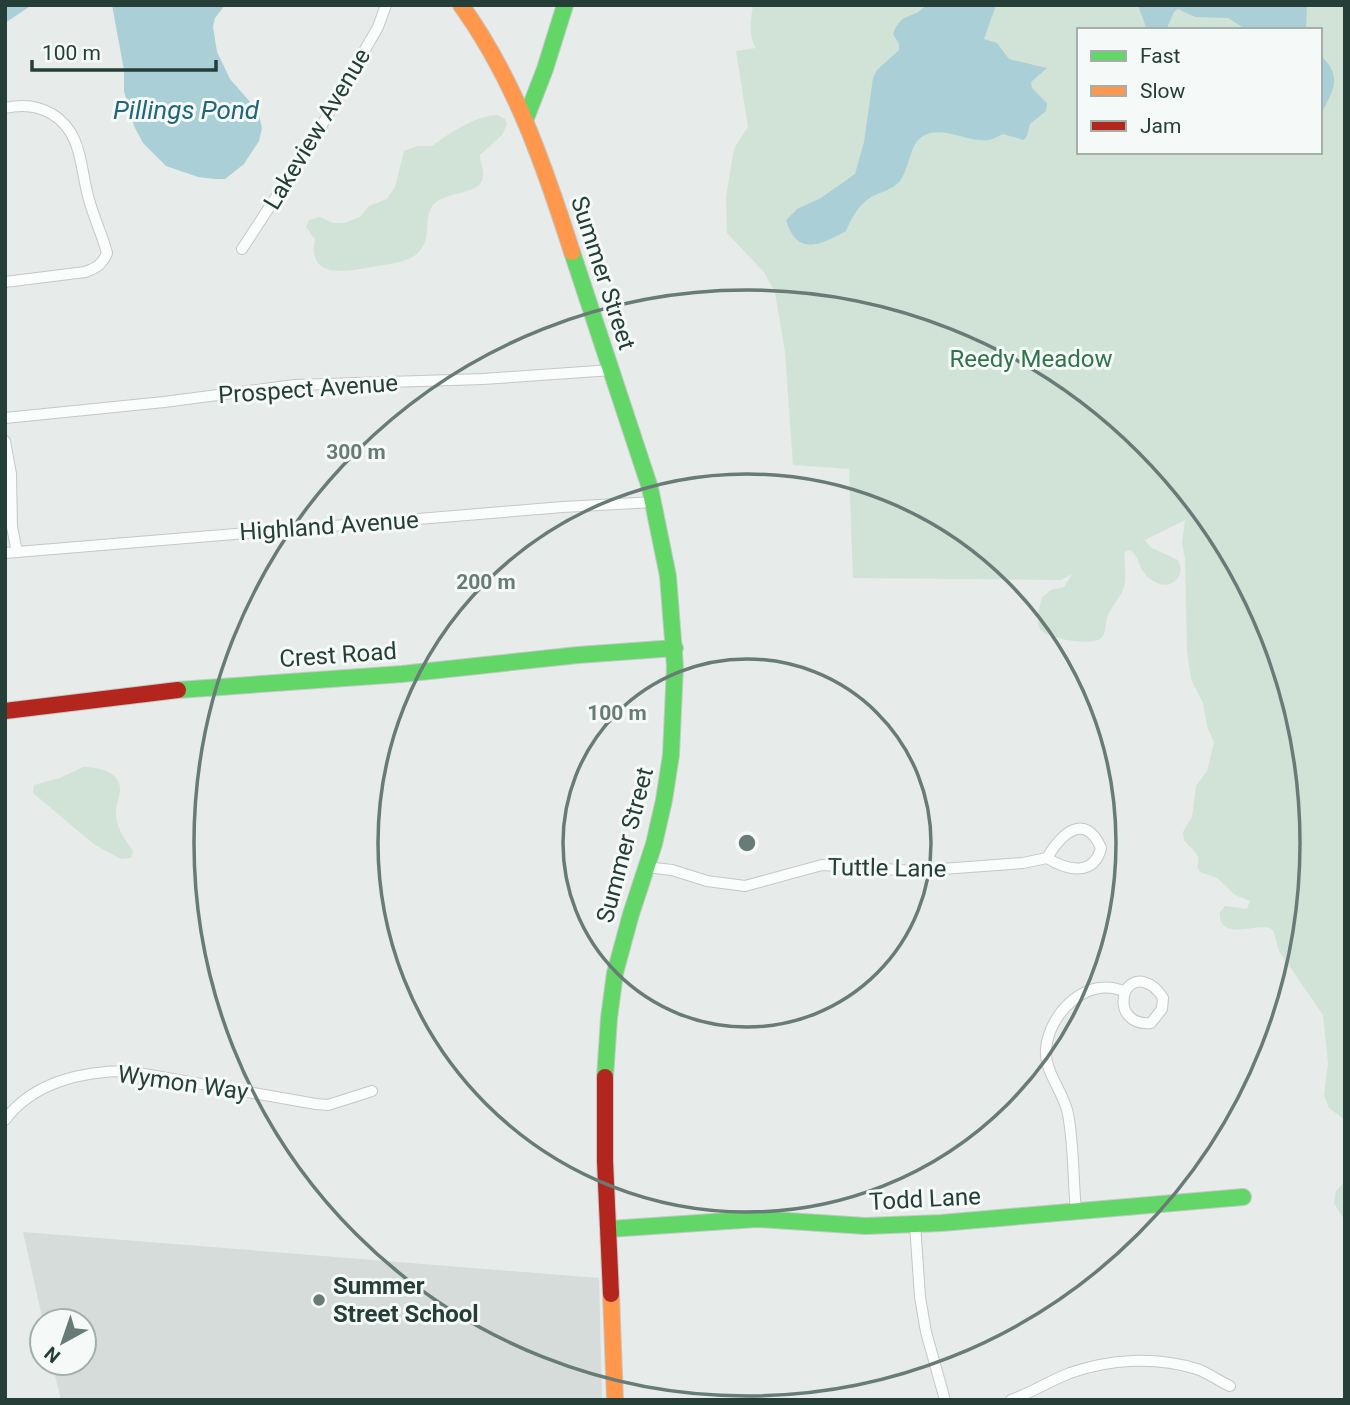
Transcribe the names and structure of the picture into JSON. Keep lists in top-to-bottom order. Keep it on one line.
{"streets":{"main road":["Summer Street","Crest Road","Todd Lane"],"street":["Lakeview Avenue","Prospect Avenue","Highland Avenue","Tuttle Lane","Wymon Way"]},"crossings":[["Summer Street","Prospect Avenue"],["Summer Street","Highland Avenue"],["Summer Street","Crest Road"],["Summer Street","Tuttle Lane"],["Summer Street","Todd Lane"]],"water":["Pillings Pond"],"parks":["Reedy Meadow"],"places":["Summer Street School"],"legend":["Fast","Slow","Jam"],"scale_bar":"100 m","north":"bottom left","rings":["300 m","200 m","100 m"]}
